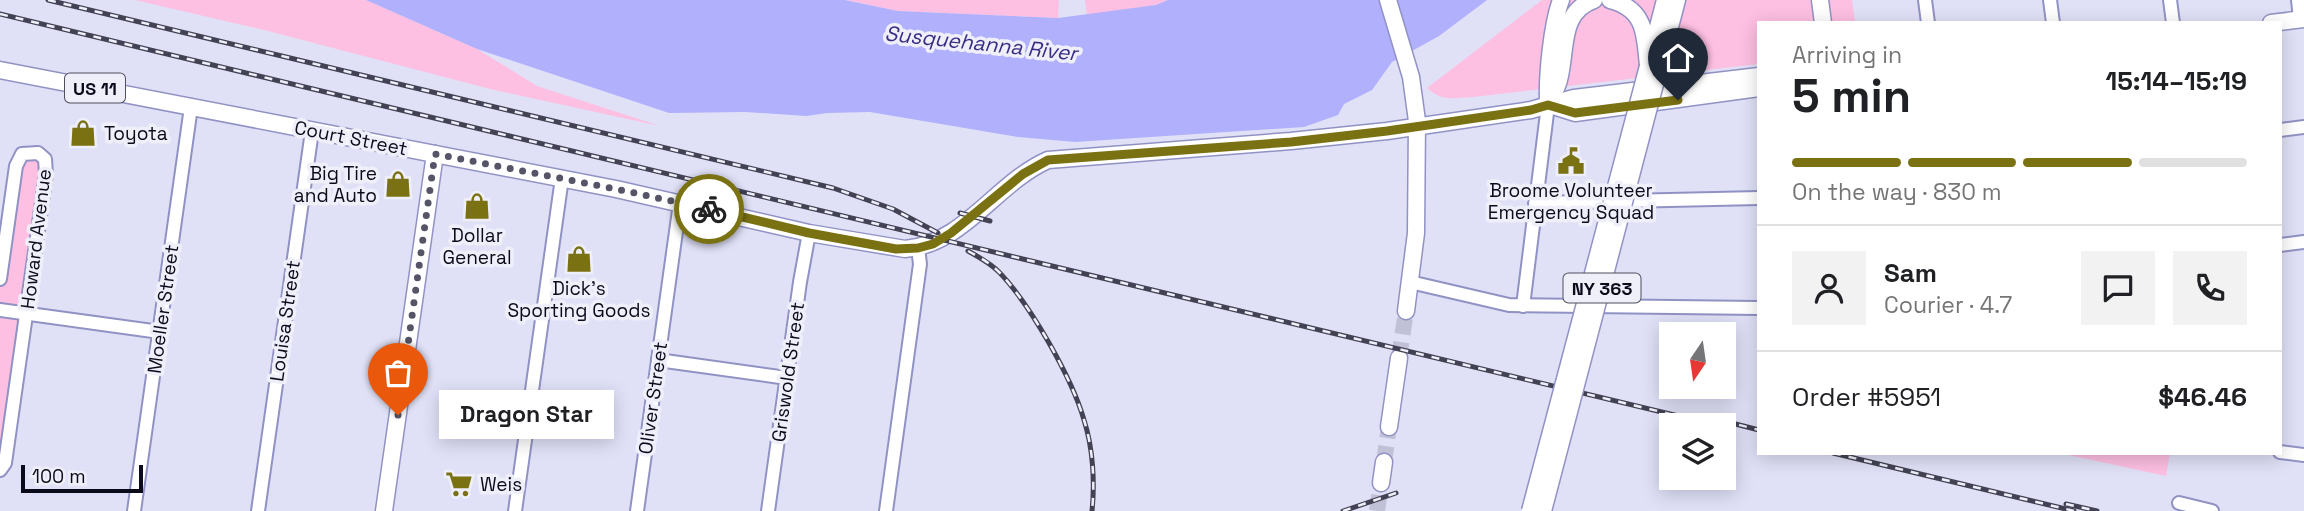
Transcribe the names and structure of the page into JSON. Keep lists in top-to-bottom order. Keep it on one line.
{"streets":{"main road":["US 11","Court Street","NY 363"],"street":["Howard Avenue","Moeller Street","Louisa Street","Griswold Street","Oliver Street"]},"crossings":[["Court Street","Moeller Street"],["Court Street","Louisa Street"],["Court Street","Griswold Street"],["Court Street","Oliver Street"]],"water":["Susquehanna River"],"places":{"shop":["Toyota","Big Tire and Auto","Dollar General","Dick's Sporting Goods"],"public building":["Broome Volunteer Emergency Squad"],"other":["Dragon Star"],"supermarket":["Weis"]},"scale_bar":"100 m","north":"bottom","page":{"heading":["5 min","Arriving in","15:14–15:19"],"panel":["Sam","Courier · 4.7","Order #5951","$46.46"],"bar":"On the way · 830 m","bubble":"Dragon Star","scale":"100 m"}}
